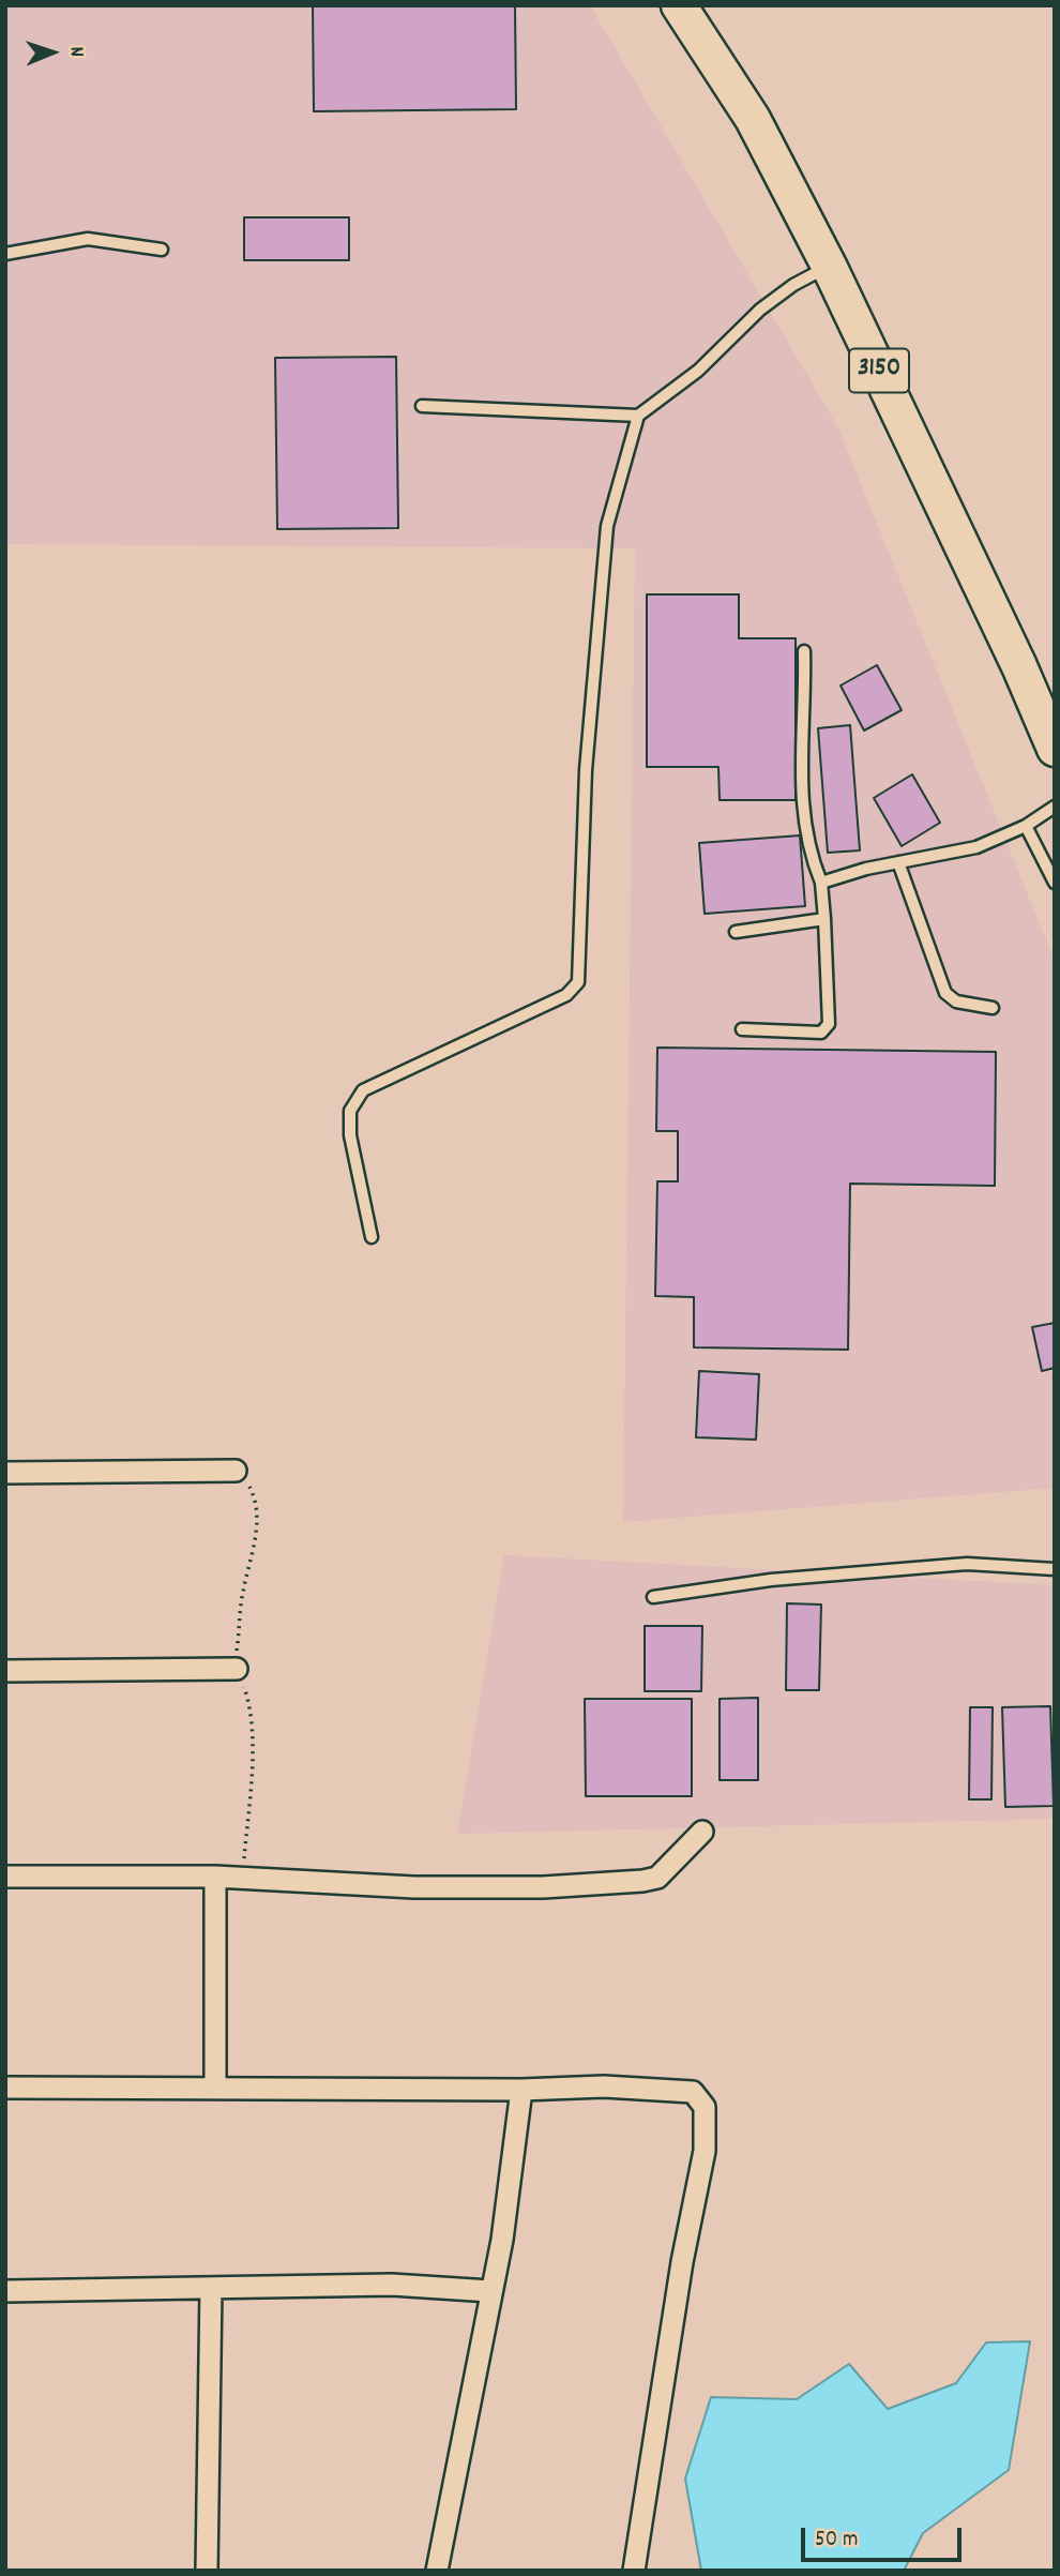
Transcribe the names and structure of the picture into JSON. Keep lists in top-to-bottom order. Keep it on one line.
{"streets":{"main road":["3150"]},"scale_bar":"50 m","north":"right"}
